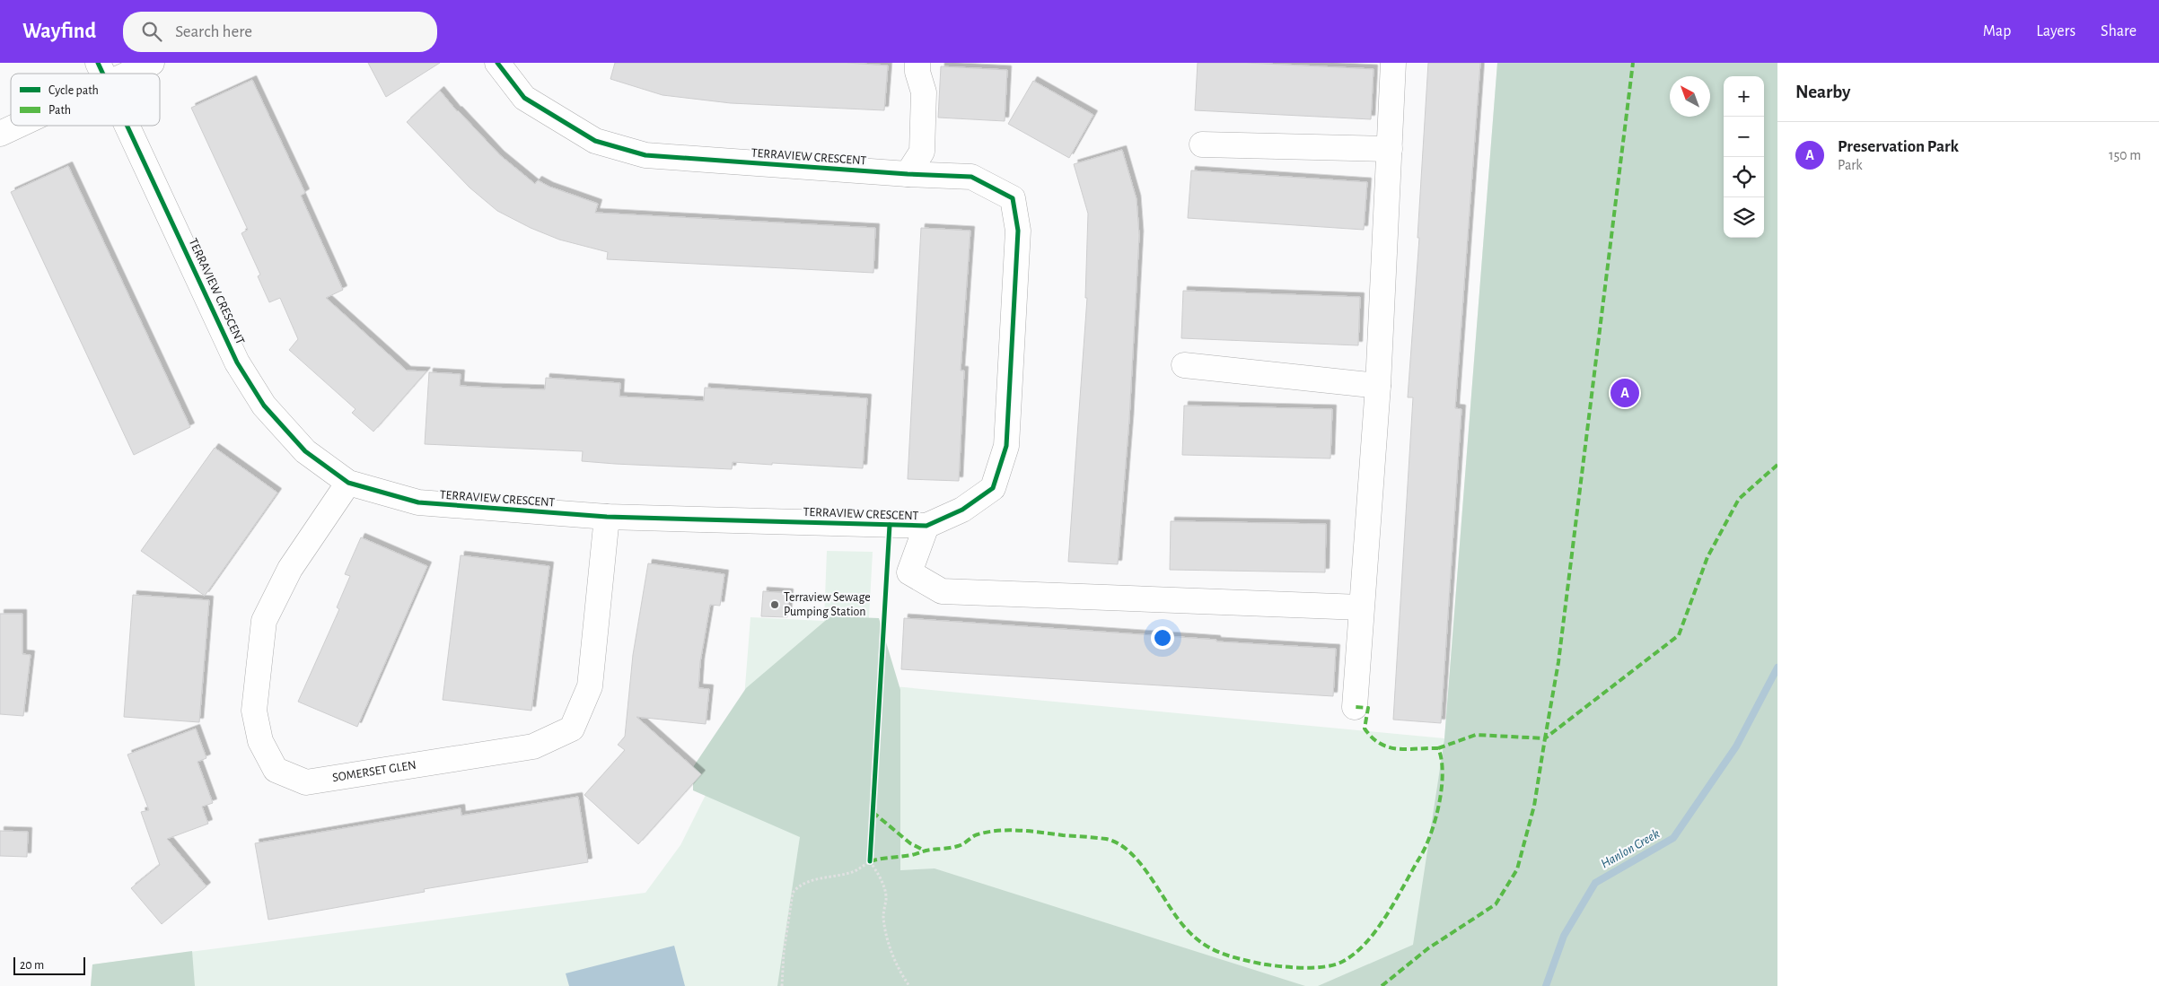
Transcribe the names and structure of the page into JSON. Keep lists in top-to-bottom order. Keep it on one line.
{"streets":{"street":["TERRAVIEW CRESCENT","SOMERSET GLEN"]},"crossings":[["TERRAVIEW CRESCENT","SOMERSET GLEN"]],"water":["Hanlon Creek"],"places":["Terraview Sewage Pumping Station"],"legend":["Cycle path","Path"],"scale_bar":"20 m","north":"top left","page":{"header":"Wayfind","search":"Search here","nav":["Map","Layers","Share"],"heading":"Nearby","map_buttons":["+","−"],"list":[{"mark":"A","name":"Preservation Park","note":"Park","value":"150 m"}],"pins":"A","scale":"20 m"}}
